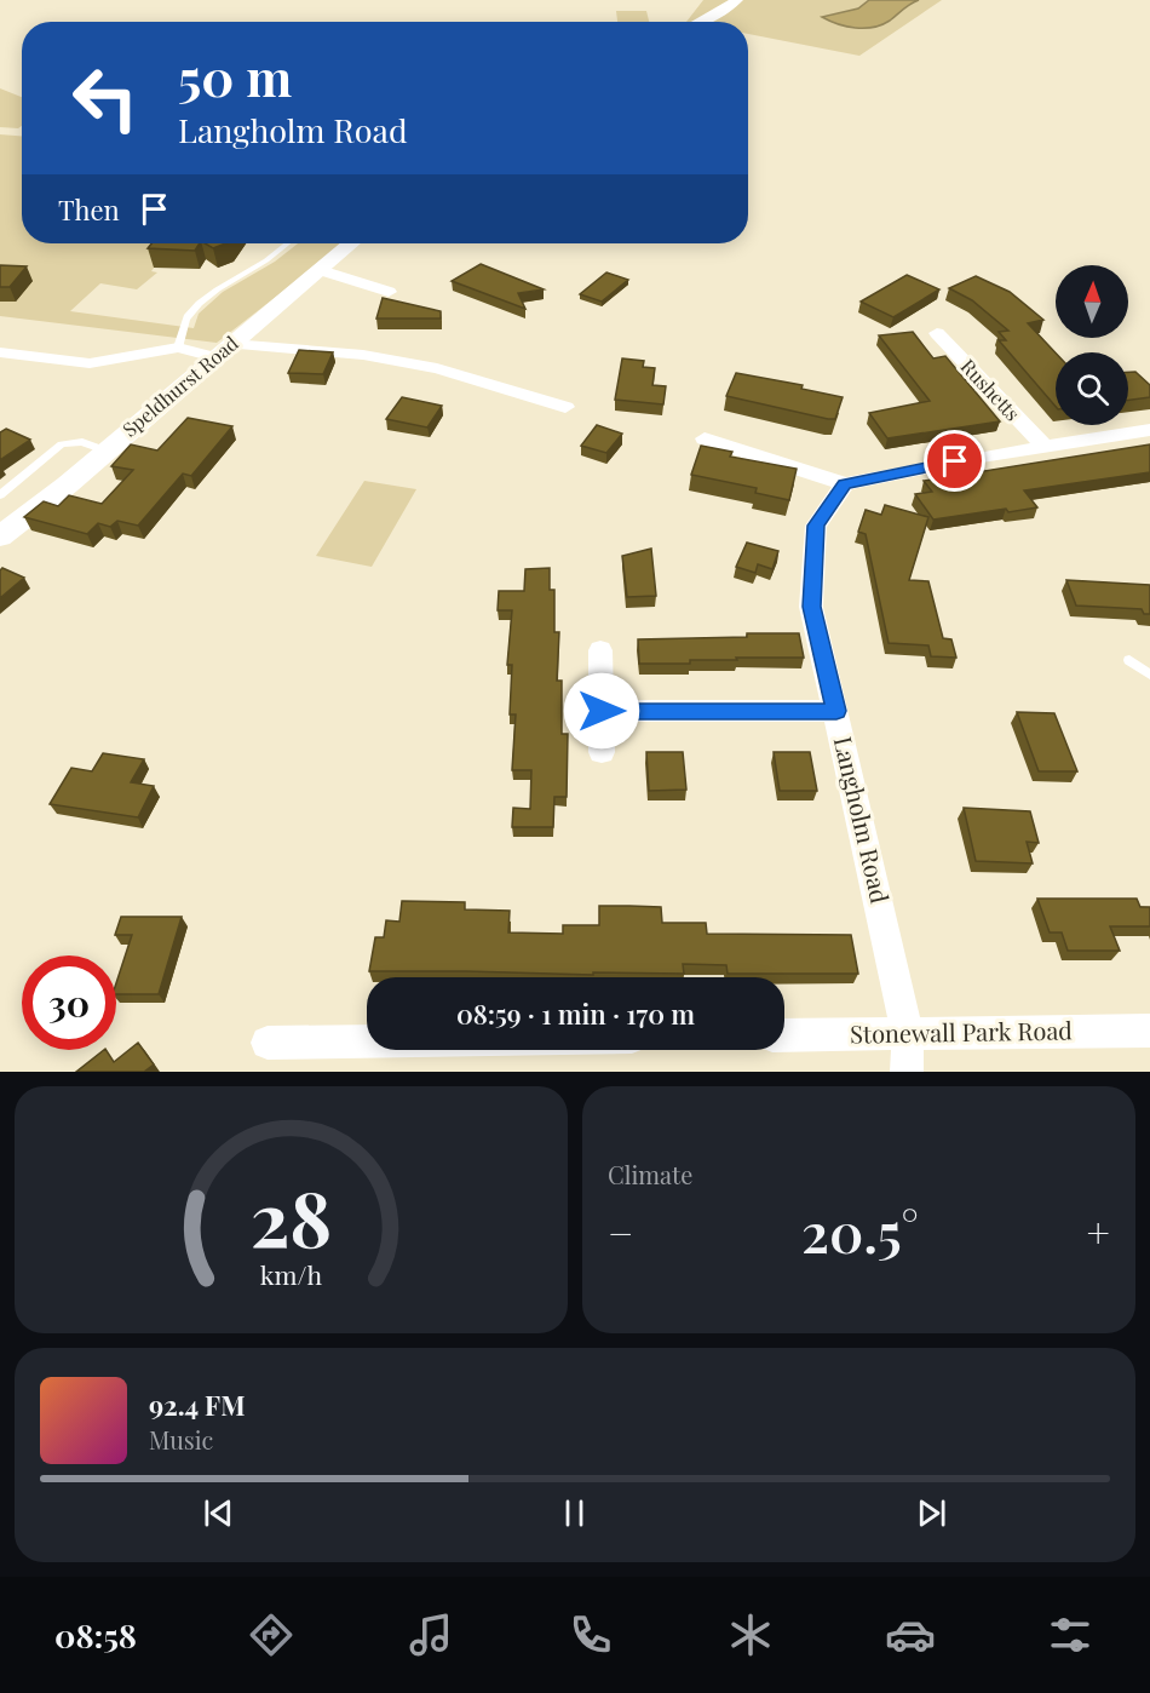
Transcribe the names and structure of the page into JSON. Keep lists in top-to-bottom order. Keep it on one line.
{"streets":{"street":["Speldhurst Road","Rushetts","Langholm Road","Stonewall Park Road"]},"crossings":[["Langholm Road","Stonewall Park Road"]],"north":"top","page":{"turn":["50 m","Langholm Road"],"then":"Then","limit":"30","trip":"08:59 · 1 min · 170 m","tile":"Climate","heat":["−","20.5°","+"],"song":["92.4 FM","Music"],"tabs":"08:58","gauge":["28","km/h"]}}
